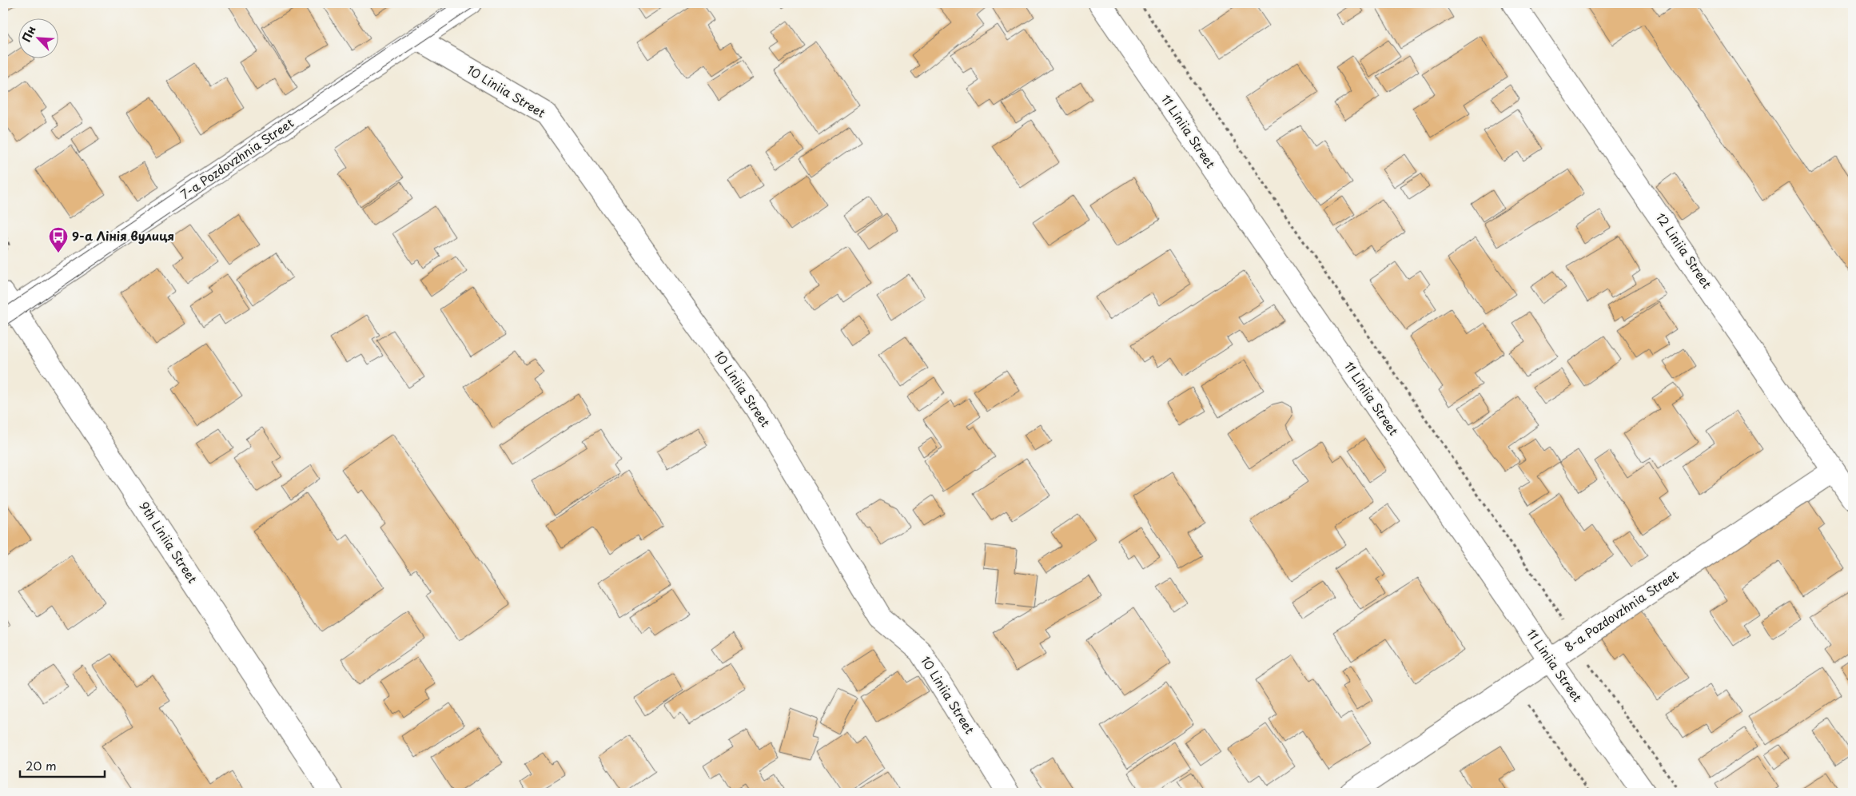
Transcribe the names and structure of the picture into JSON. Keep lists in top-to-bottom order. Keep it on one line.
{"streets":{"street":["10 Liniia Street","11 Liniia Street","7-a Pozdovzhnia Street","12 Liniia Street","9th Liniia Street","8-a Pozdovzhnia Street"]},"crossings":[["10 Liniia Street","7-a Pozdovzhnia Street"],["11 Liniia Street","8-a Pozdovzhnia Street"],["7-a Pozdovzhnia Street","9th Liniia Street"],["12 Liniia Street","8-a Pozdovzhnia Street"]],"places":{"bus stop":["9-а Лінія вулиця"]},"scale_bar":"20 m","north":"top left"}
